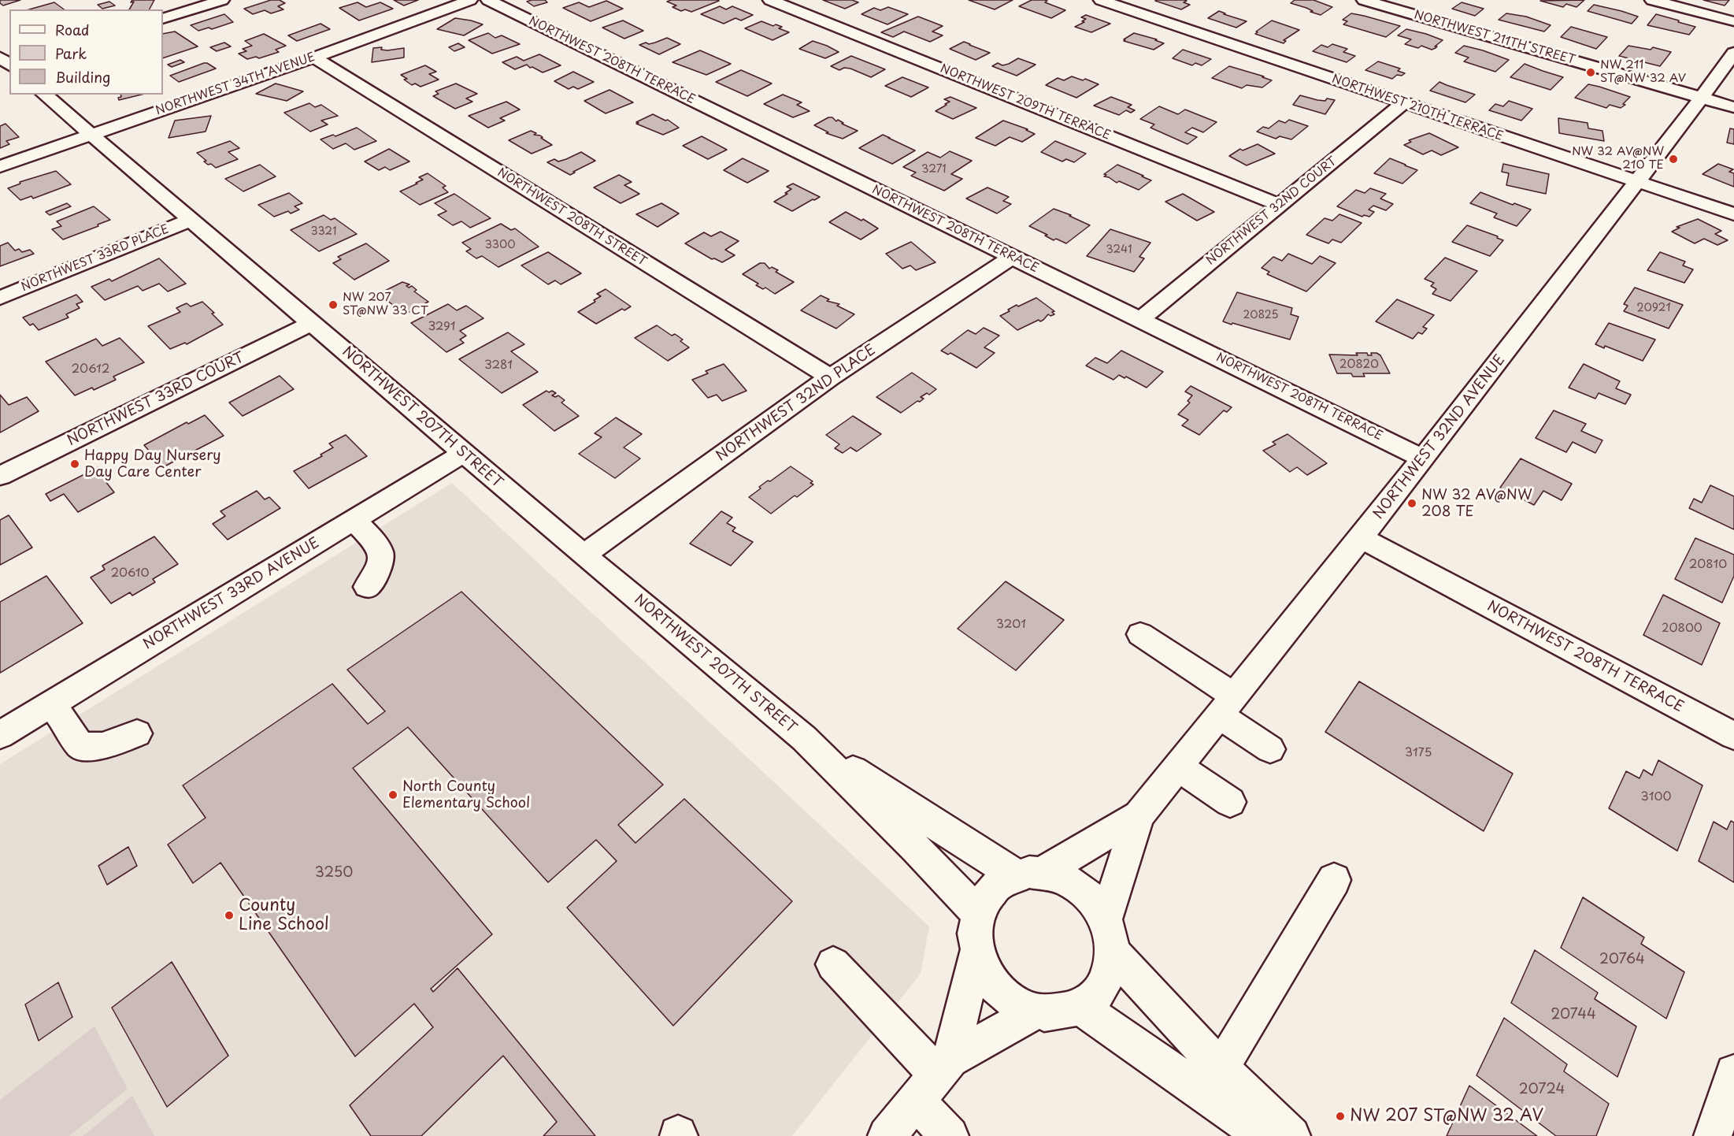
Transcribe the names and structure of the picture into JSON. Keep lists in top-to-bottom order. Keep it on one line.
{"streets":{"street":["NORTHWEST 211TH STREET","NORTHWEST 208TH TERRACE","NORTHWEST 34TH AVENUE","NORTHWEST 209TH TERRACE","NORTHWEST 210TH TERRACE","NORTHWEST 32ND COURT","NORTHWEST 208TH STREET","NORTHWEST 33RD PLACE","NORTHWEST 33RD COURT","NORTHWEST 32ND PLACE","NORTHWEST 207TH STREET","NORTHWEST 32ND AVENUE","NORTHWEST 33RD AVENUE"]},"crossings":[["NORTHWEST 211TH STREET","NORTHWEST 32ND AVENUE"],["NORTHWEST 208TH TERRACE","NORTHWEST 32ND COURT"],["NORTHWEST 208TH TERRACE","NORTHWEST 32ND PLACE"],["NORTHWEST 208TH TERRACE","NORTHWEST 32ND AVENUE"],["NORTHWEST 34TH AVENUE","NORTHWEST 208TH STREET"],["NORTHWEST 34TH AVENUE","NORTHWEST 207TH STREET"],["NORTHWEST 209TH TERRACE","NORTHWEST 32ND COURT"],["NORTHWEST 210TH TERRACE","NORTHWEST 32ND COURT"],["NORTHWEST 210TH TERRACE","NORTHWEST 32ND AVENUE"],["NORTHWEST 208TH STREET","NORTHWEST 32ND PLACE"],["NORTHWEST 33RD PLACE","NORTHWEST 207TH STREET"],["NORTHWEST 33RD COURT","NORTHWEST 207TH STREET"],["NORTHWEST 32ND PLACE","NORTHWEST 207TH STREET"],["NORTHWEST 207TH STREET","NORTHWEST 32ND AVENUE"],["NORTHWEST 207TH STREET","NORTHWEST 33RD AVENUE"]],"places":["NW 211 ST@NW 32 AV","NW 32 AV@NW 210 TE","NW 207 ST@NW 33 CT","Happy Day Nursery Day Care Center","NW 32 AV@NW 208 TE","North County Elementary School","County Line School","NW 207 ST@NW 32 AV"],"house_numbers":["3271","3321","3300","3241","20921","20825","3291","20820","3281","20612","20810","20610","3201","20800","3175","3100","3250","20764","20744","20724"],"legend":["Road","Park","Building"]}
